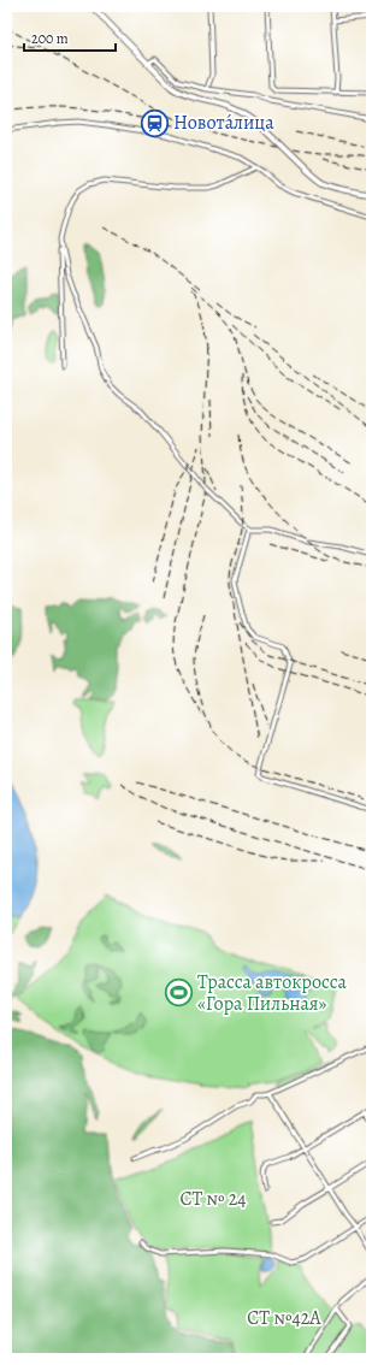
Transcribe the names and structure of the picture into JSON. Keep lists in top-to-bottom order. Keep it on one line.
{"parks":["СТ № 24","СТ №42А"],"places":{"station":["Новота́лица"],"sports":["Трасса автокросса «Гора Пильная»"]},"scale_bar":"200 m"}
